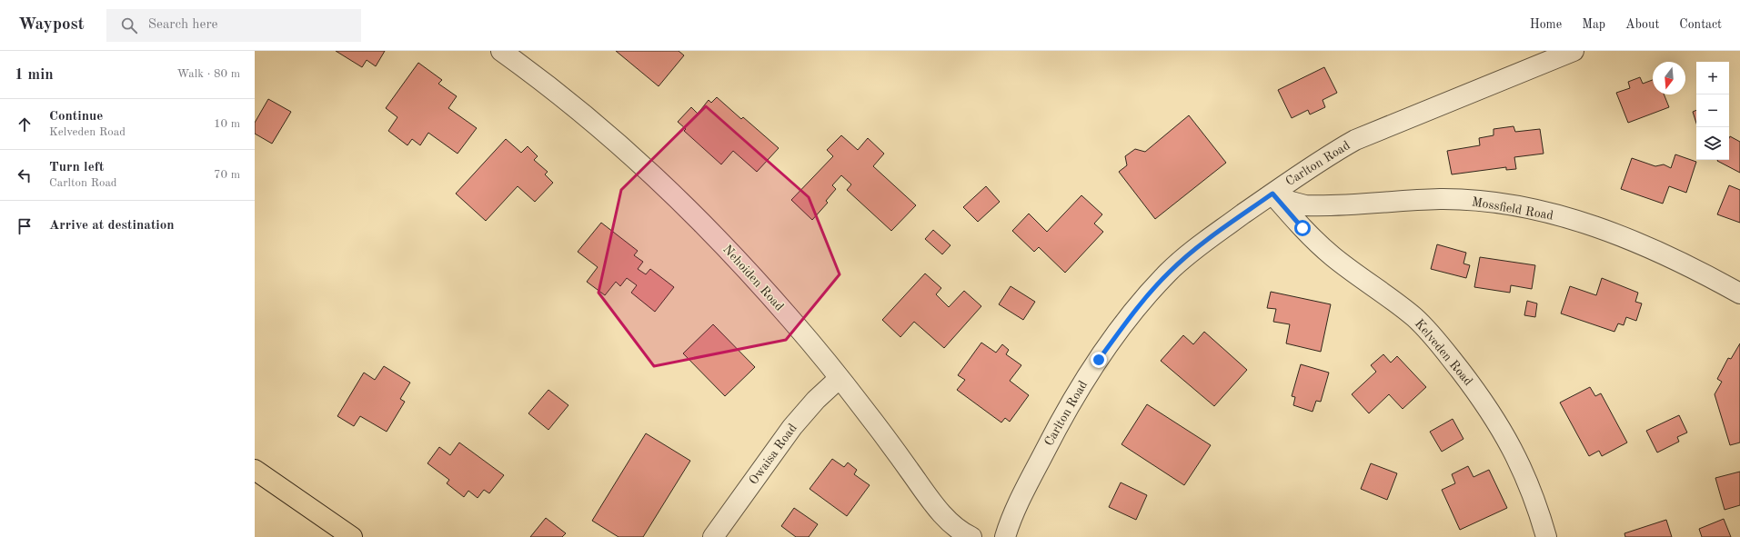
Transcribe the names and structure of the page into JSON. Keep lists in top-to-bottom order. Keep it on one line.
{"streets":{"street":["Carlton Road","Mossfield Road","Nehoiden Road","Kelveden Road","Owaisa Road"]},"crossings":[["Carlton Road","Mossfield Road"],["Carlton Road","Kelveden Road"],["Mossfield Road","Kelveden Road"],["Nehoiden Road","Owaisa Road"]],"north":"bottom","page":{"header":"Waypost","search":"Search here","nav":["Home","Map","About","Contact"],"heading":["1 min","Walk · 80 m"],"map_buttons":["+","−"],"list":[["Continue","Kelveden Road","10 m"],["Turn left","Carlton Road","70 m"],"Arrive at destination"]}}
